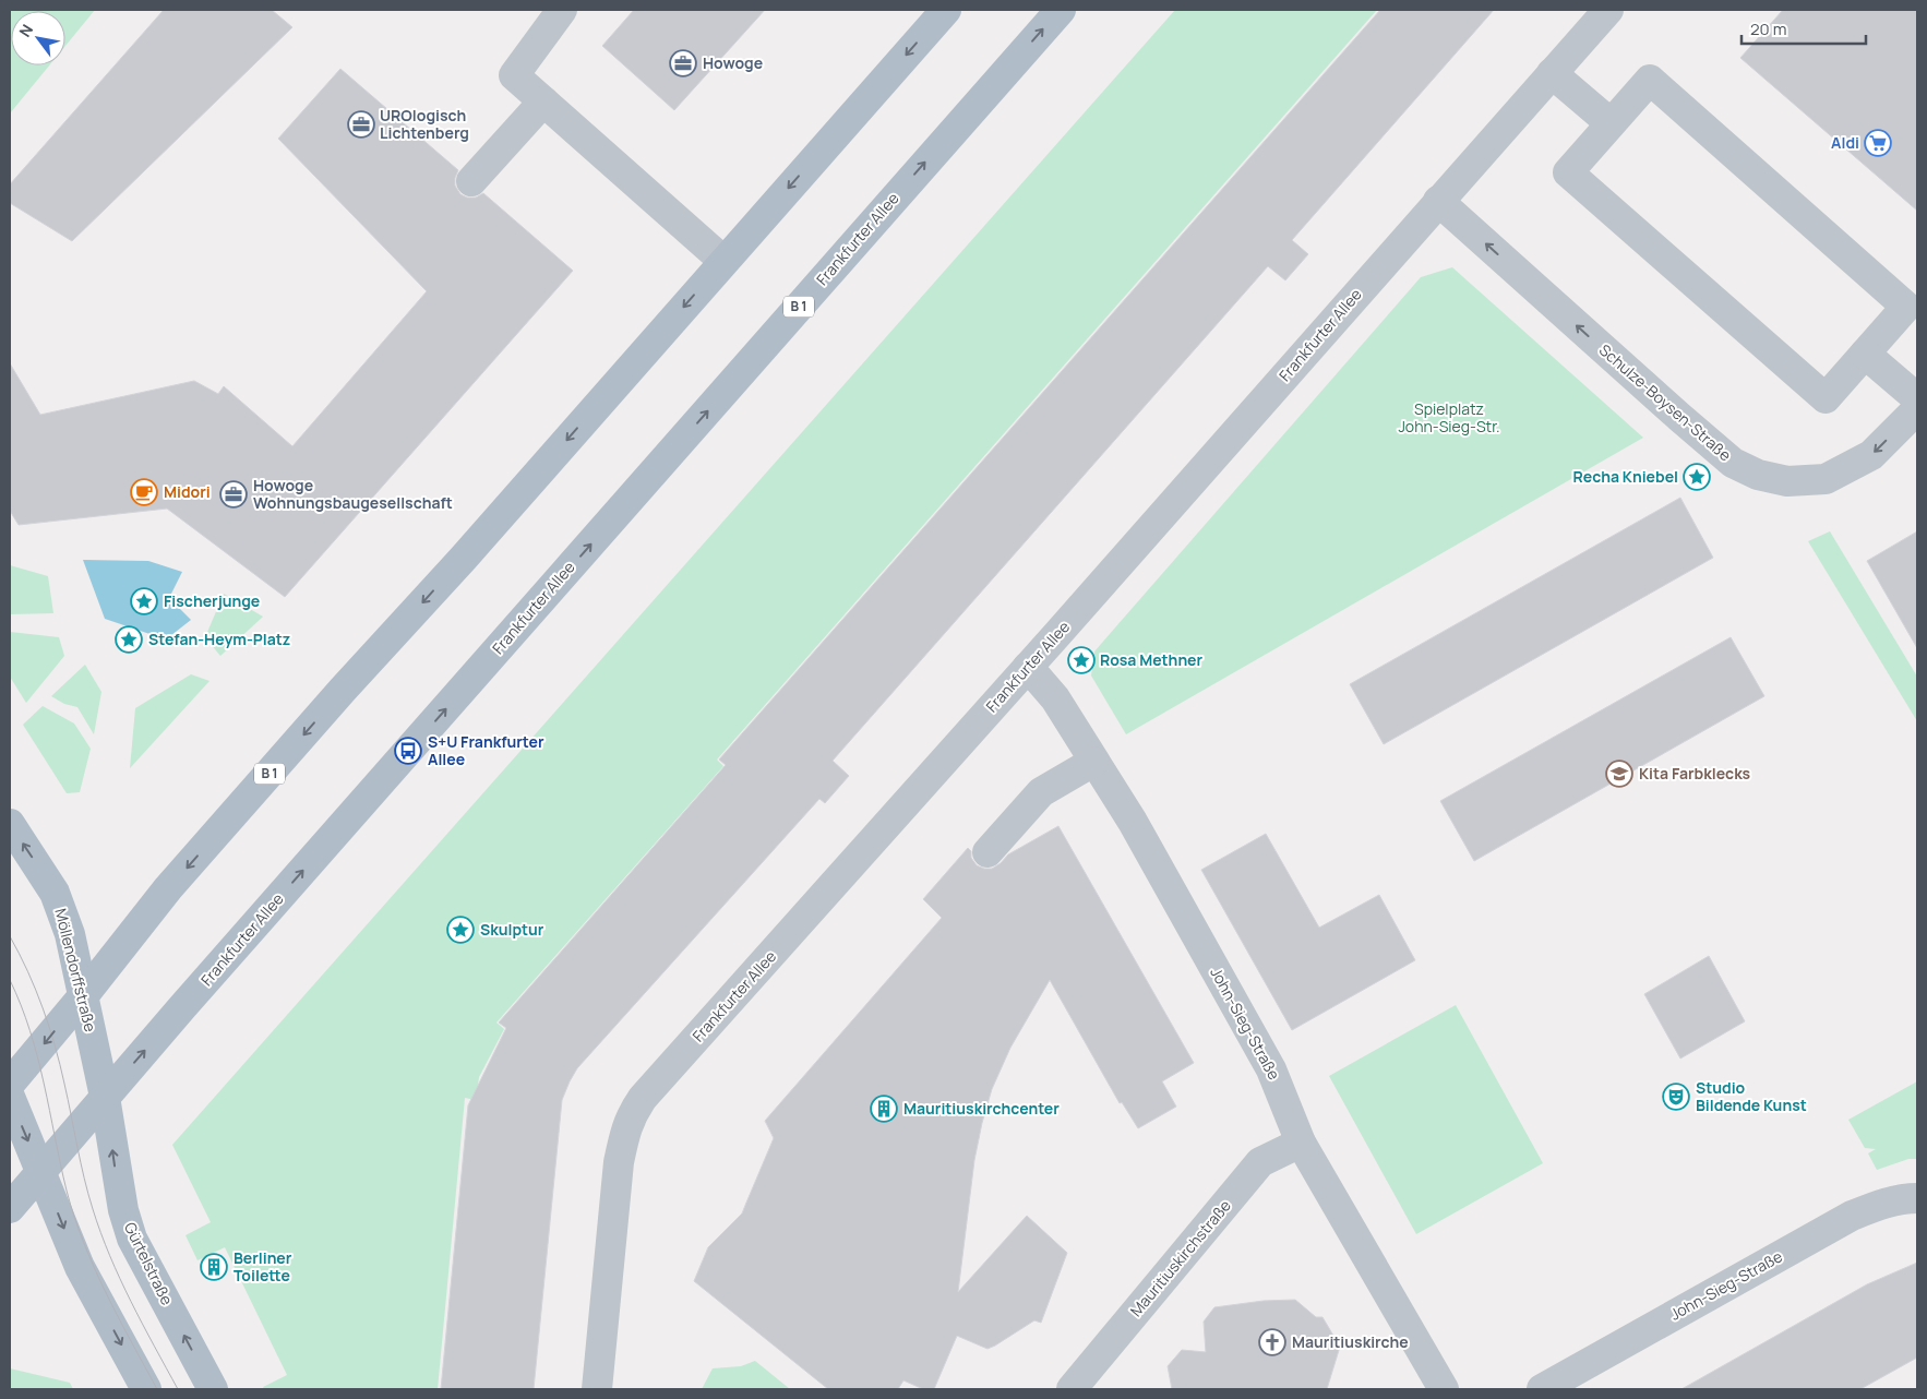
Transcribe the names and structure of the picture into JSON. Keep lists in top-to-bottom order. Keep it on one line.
{"streets":{"main road":["Frankfurter Allee","B 1","Möllendorffstraße","Gürtelstraße"],"street":["Schulze-Boysen-Straße","John-Sieg-Straße","Mauritiuskirchstraße"]},"crossings":[["Frankfurter Allee","Schulze-Boysen-Straße"],["Frankfurter Allee","Möllendorffstraße"],["Frankfurter Allee","John-Sieg-Straße"],["Frankfurter Allee","Gürtelstraße"],["B 1","Möllendorffstraße"],["Möllendorffstraße","Gürtelstraße"],["John-Sieg-Straße","Mauritiuskirchstraße"]],"one_way":["Schulze-Boysen-Straße","Möllendorffstraße"],"parks":["Spielplatz John-Sieg-Str."],"places":{"office":["Howoge","UROlogisch Lichtenberg","Howoge Wohnungsbaugesellschaft"],"supermarket":["Aldi"],"place":["Recha Kniebel","Fischerjunge","Stefan-Heym-Platz","Rosa Methner","Skulptur"],"cafe":["Midori"],"bus stop":["S+U Frankfurter Allee"],"school or university":["Kita Farbklecks"],"theatre":["Studio Bildende Kunst"],"building":["Mauritiuskirchcenter","Berliner Toilette"],"church":["Mauritiuskirche"]},"scale_bar":"20 m","north":"top left"}
